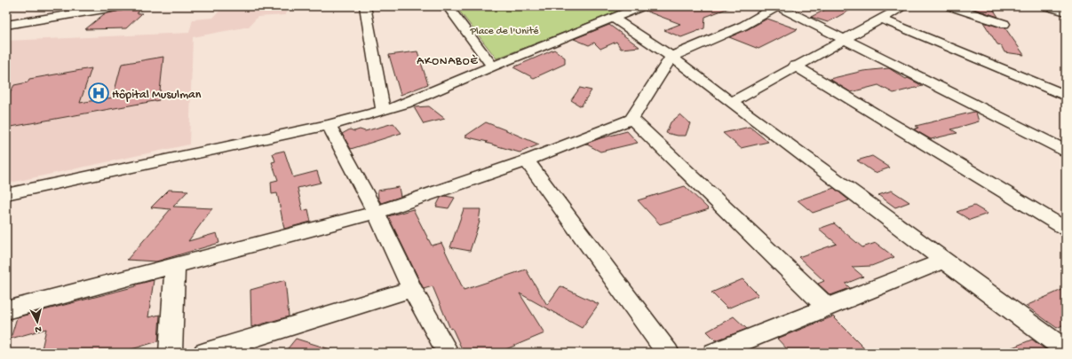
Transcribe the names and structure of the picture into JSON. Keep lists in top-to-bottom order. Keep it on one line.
{"districts":["AKONABOÈ"],"parks":["Place de l'Unité"],"places":{"hospital":["Hôpital Musulman"]},"north":"bottom"}
